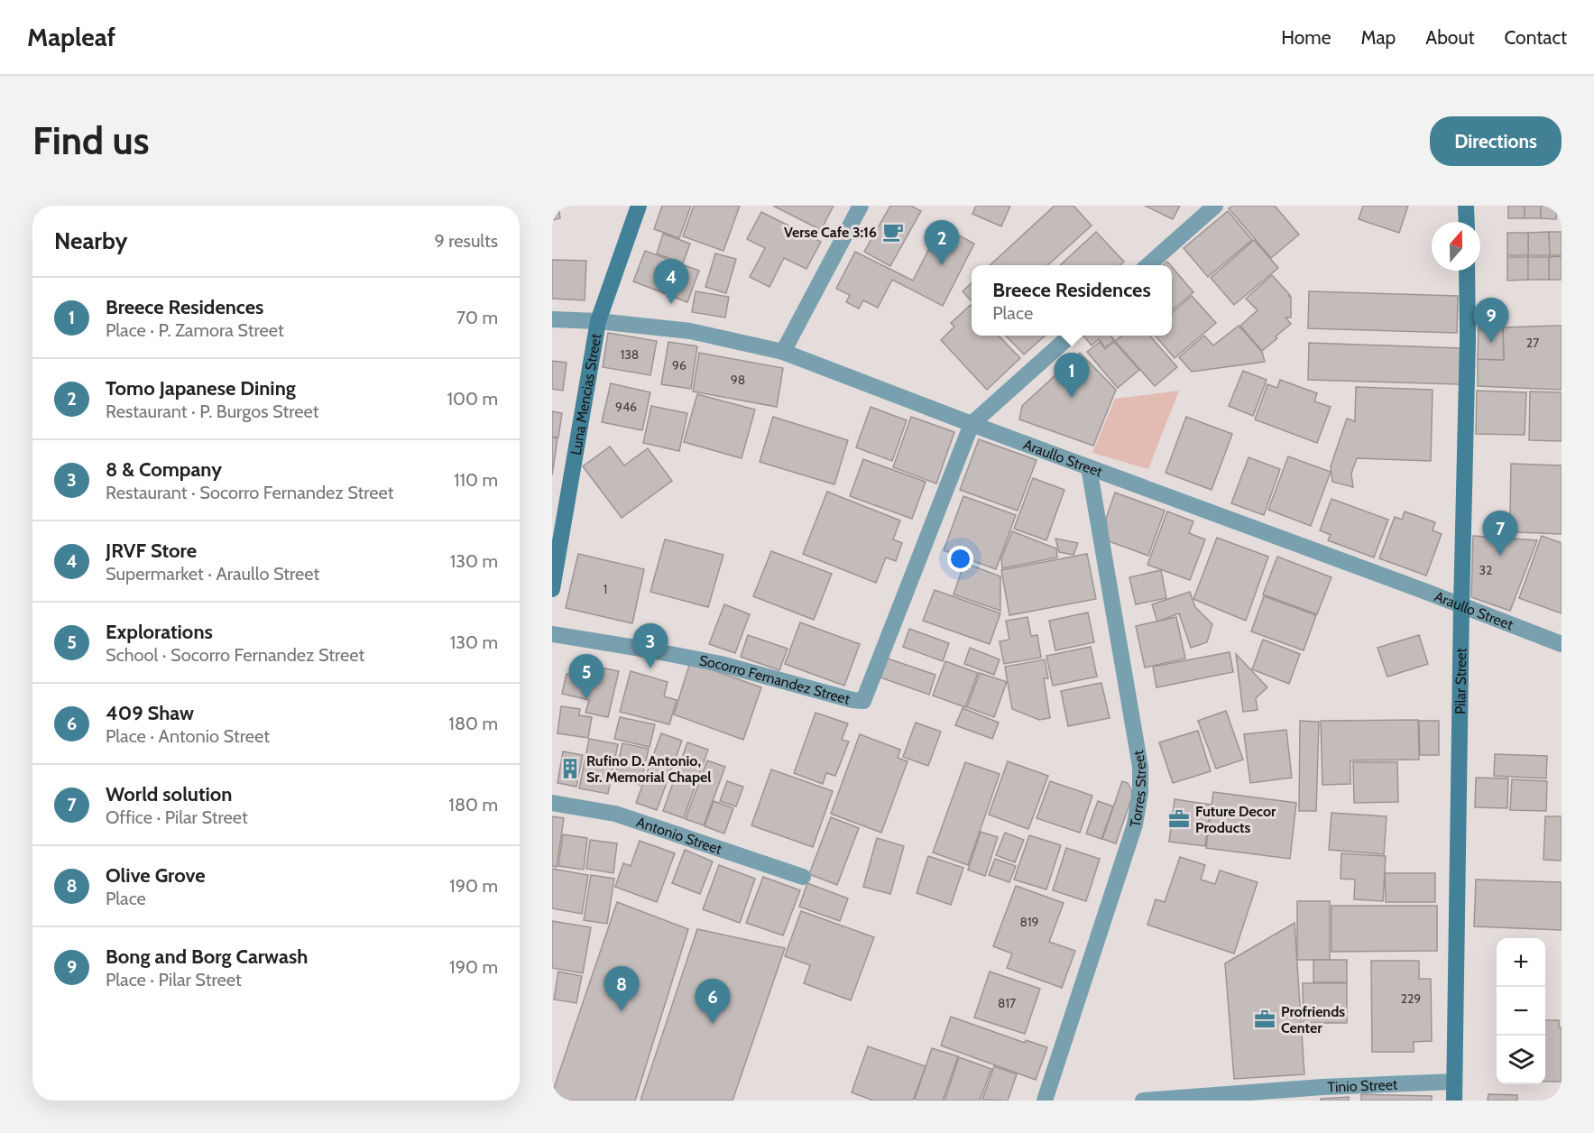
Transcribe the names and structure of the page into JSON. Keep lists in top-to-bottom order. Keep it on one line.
{"streets":{"street":["Luna Mencias Street","Araullo Street","Socorro Fernandez Street","Pilar Street","Torres Street","Antonio Street","Tinio Street"]},"crossings":[["Luna Mencias Street","Araullo Street"],["Araullo Street","Socorro Fernandez Street"],["Araullo Street","Pilar Street"],["Araullo Street","Torres Street"],["Pilar Street","Tinio Street"]],"places":{"cafe":["Verse Cafe 3:16"],"building":["Rufino D. Antonio, Sr. Memorial Chapel"],"office":["Future Decor Products","Profriends Center"]},"house_numbers":["27","138","96","98","946","32","1","819","229","817"],"north":"top","page":{"header":"Mapleaf","nav":["Home","Map","About","Contact"],"buttons":"Directions","title":"Find us","heading":["Nearby","9 results"],"pins":["2","4","9","1","7","3","5","8","6"],"popup":["Breece Residences","Place"],"list":[{"mark":"1","name":"Breece Residences","note":"Place · P. Zamora Street","value":"70 m"},{"mark":"2","name":"Tomo Japanese Dining","note":"Restaurant · P. Burgos Street","value":"100 m"},{"mark":"3","name":"8 & Company","note":"Restaurant · Socorro Fernandez Street","value":"110 m"},{"mark":"4","name":"JRVF Store","note":"Supermarket · Araullo Street","value":"130 m"},{"mark":"5","name":"Explorations","note":"School · Socorro Fernandez Street","value":"130 m"},{"mark":"6","name":"409 Shaw","note":"Place · Antonio Street","value":"180 m"},{"mark":"7","name":"World solution","note":"Office · Pilar Street","value":"180 m"},{"mark":"8","name":"Olive Grove","note":"Place","value":"190 m"},{"mark":"9","name":"Bong and Borg Carwash","note":"Place · Pilar Street","value":"190 m"}],"map_buttons":["+","−"]}}
